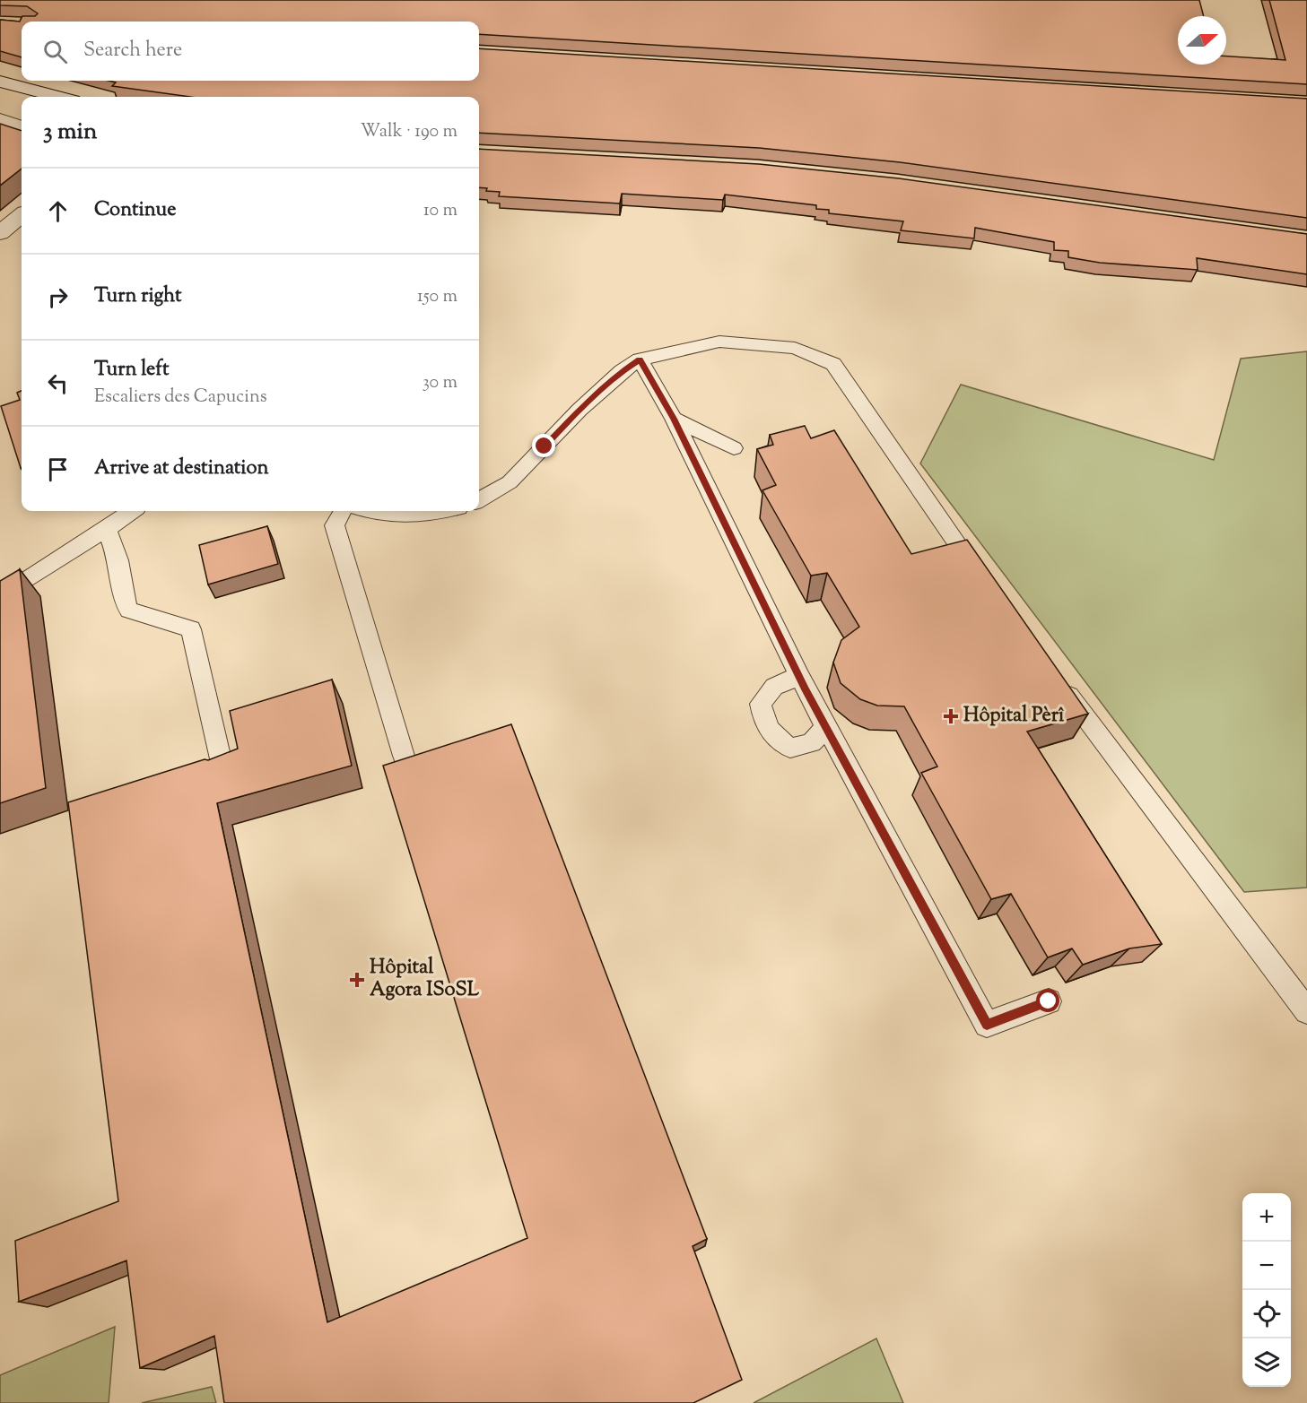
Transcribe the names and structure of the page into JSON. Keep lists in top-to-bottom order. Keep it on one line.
{"places":{"health":["Hôpital Pèrî","Hôpital Agora ISoSL"]},"north":"right","page":{"search":"Search here","heading":["3 min","Walk · 190 m"],"list":[["Continue","10 m"],["Turn right","150 m"],["Turn left","Escaliers des Capucins","30 m"],"Arrive at destination"],"map_buttons":["+","−"]}}
